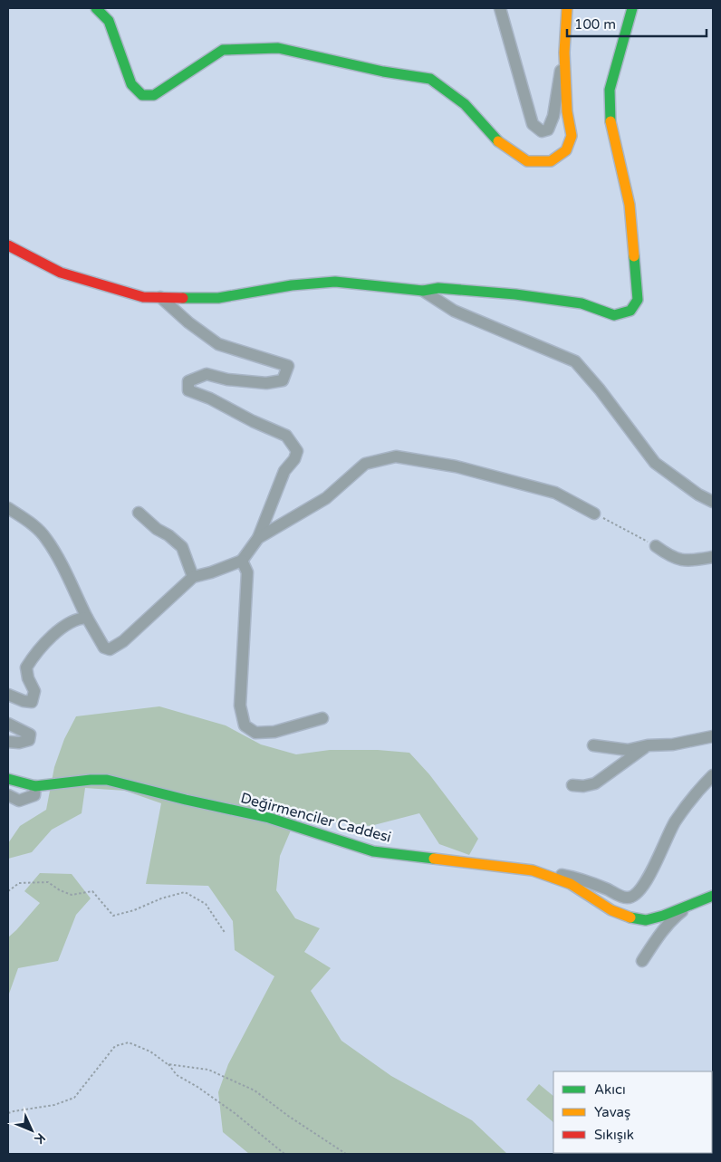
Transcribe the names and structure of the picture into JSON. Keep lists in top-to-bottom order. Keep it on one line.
{"streets":{"street":["Değirmenciler Caddesi"]},"legend":["Akıcı","Yavaş","Sıkışık"],"scale_bar":"100 m","north":"bottom right"}
